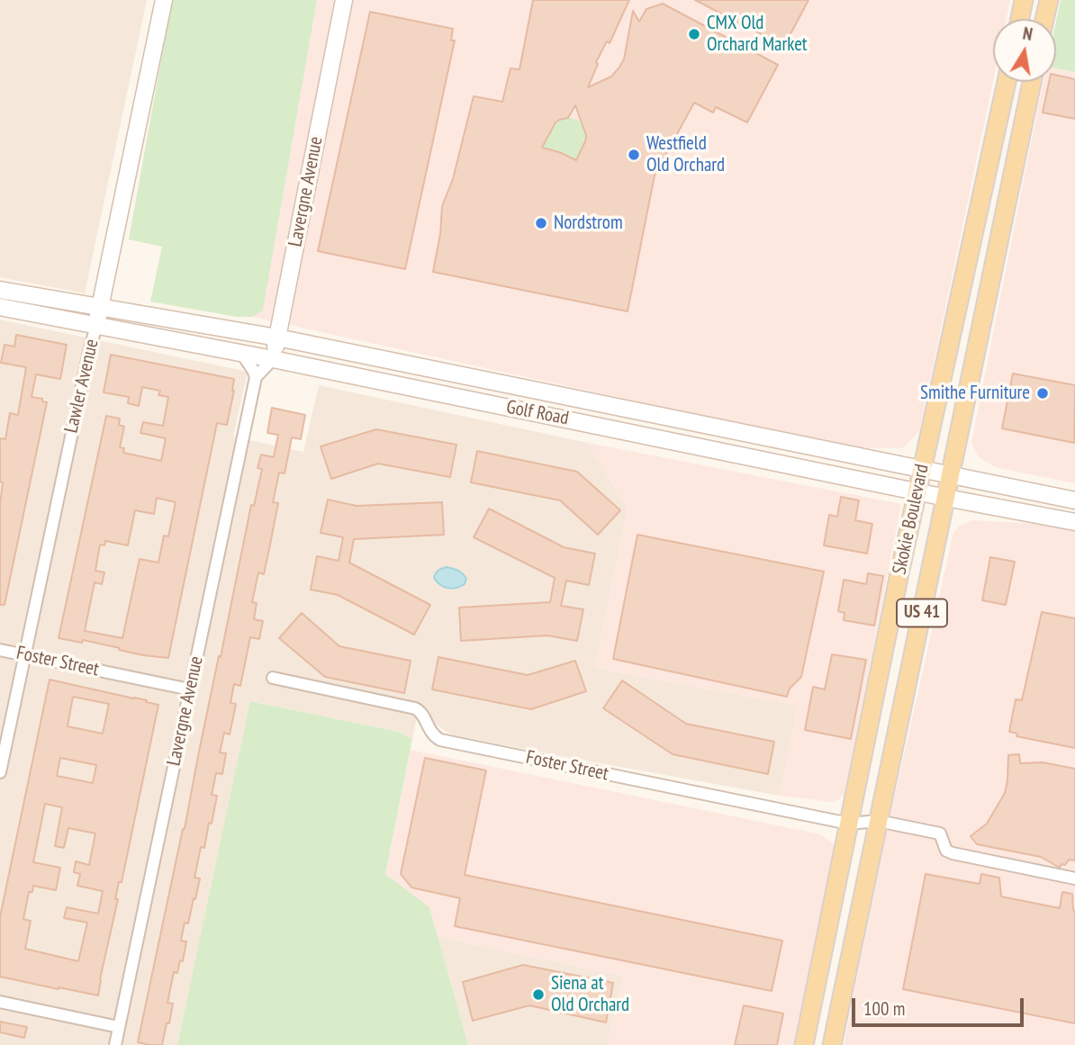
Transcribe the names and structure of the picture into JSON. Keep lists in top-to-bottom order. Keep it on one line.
{"streets":{"main road":["Lavergne Avenue","Lawler Avenue","Golf Road","Skokie Boulevard","US 41"],"street":["Foster Street"]},"crossings":[["Lavergne Avenue","Golf Road"],["Lavergne Avenue","Foster Street"],["Lawler Avenue","Golf Road"],["Lawler Avenue","Foster Street"],["Golf Road","Skokie Boulevard"],["Skokie Boulevard","Foster Street"]],"places":["CMX Old Orchard Market","Westfield Old Orchard","Nordstrom","Smithe Furniture","Siena at Old Orchard"],"scale_bar":"100 m","north":"top"}
